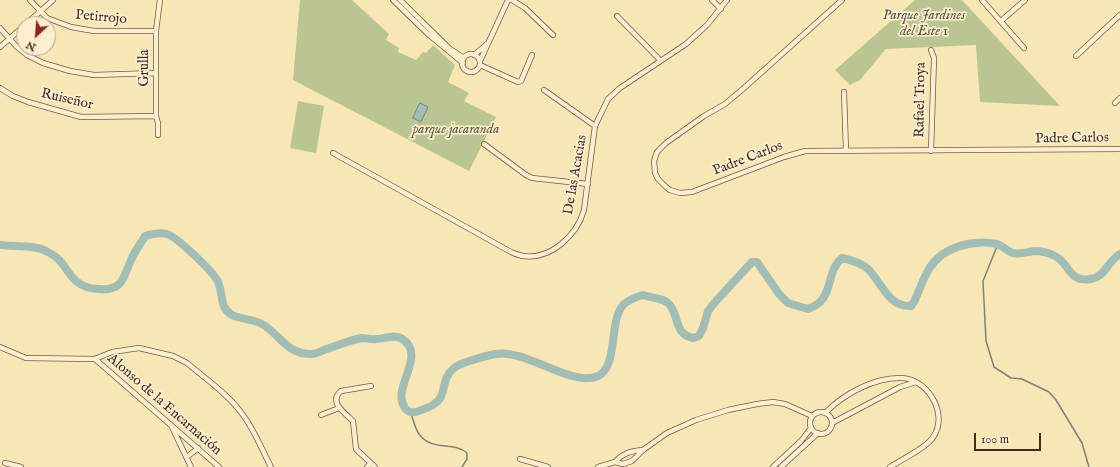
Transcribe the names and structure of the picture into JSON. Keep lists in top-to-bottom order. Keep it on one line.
{"streets":{"street":["Petirrojo","Grulla","Ruiseñor","Rafael Troya","Padre Carlos","De las Acacias","Alonso de la Encarnación"]},"crossings":[["Petirrojo","Grulla"],["Grulla","Ruiseñor"],["Rafael Troya","Padre Carlos"]],"parks":["Parque Jardines del Este 1","parque jacaranda"],"scale_bar":"100 m","north":"bottom left"}
